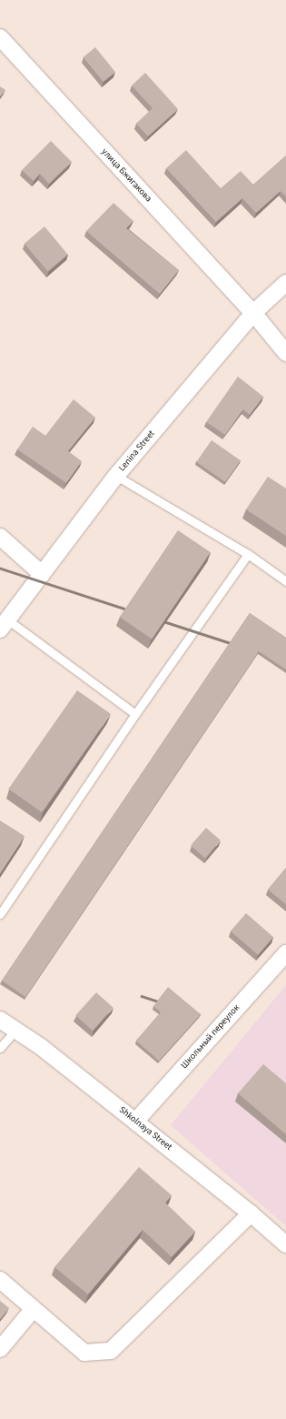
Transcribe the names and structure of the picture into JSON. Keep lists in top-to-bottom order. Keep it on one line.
{"streets":{"street":["улица Бжигакова","Lenina Street","Школьный переулок","Shkolnaya Street"]},"crossings":[["улица Бжигакова","Lenina Street"],["Школьный переулок","Shkolnaya Street"]]}
